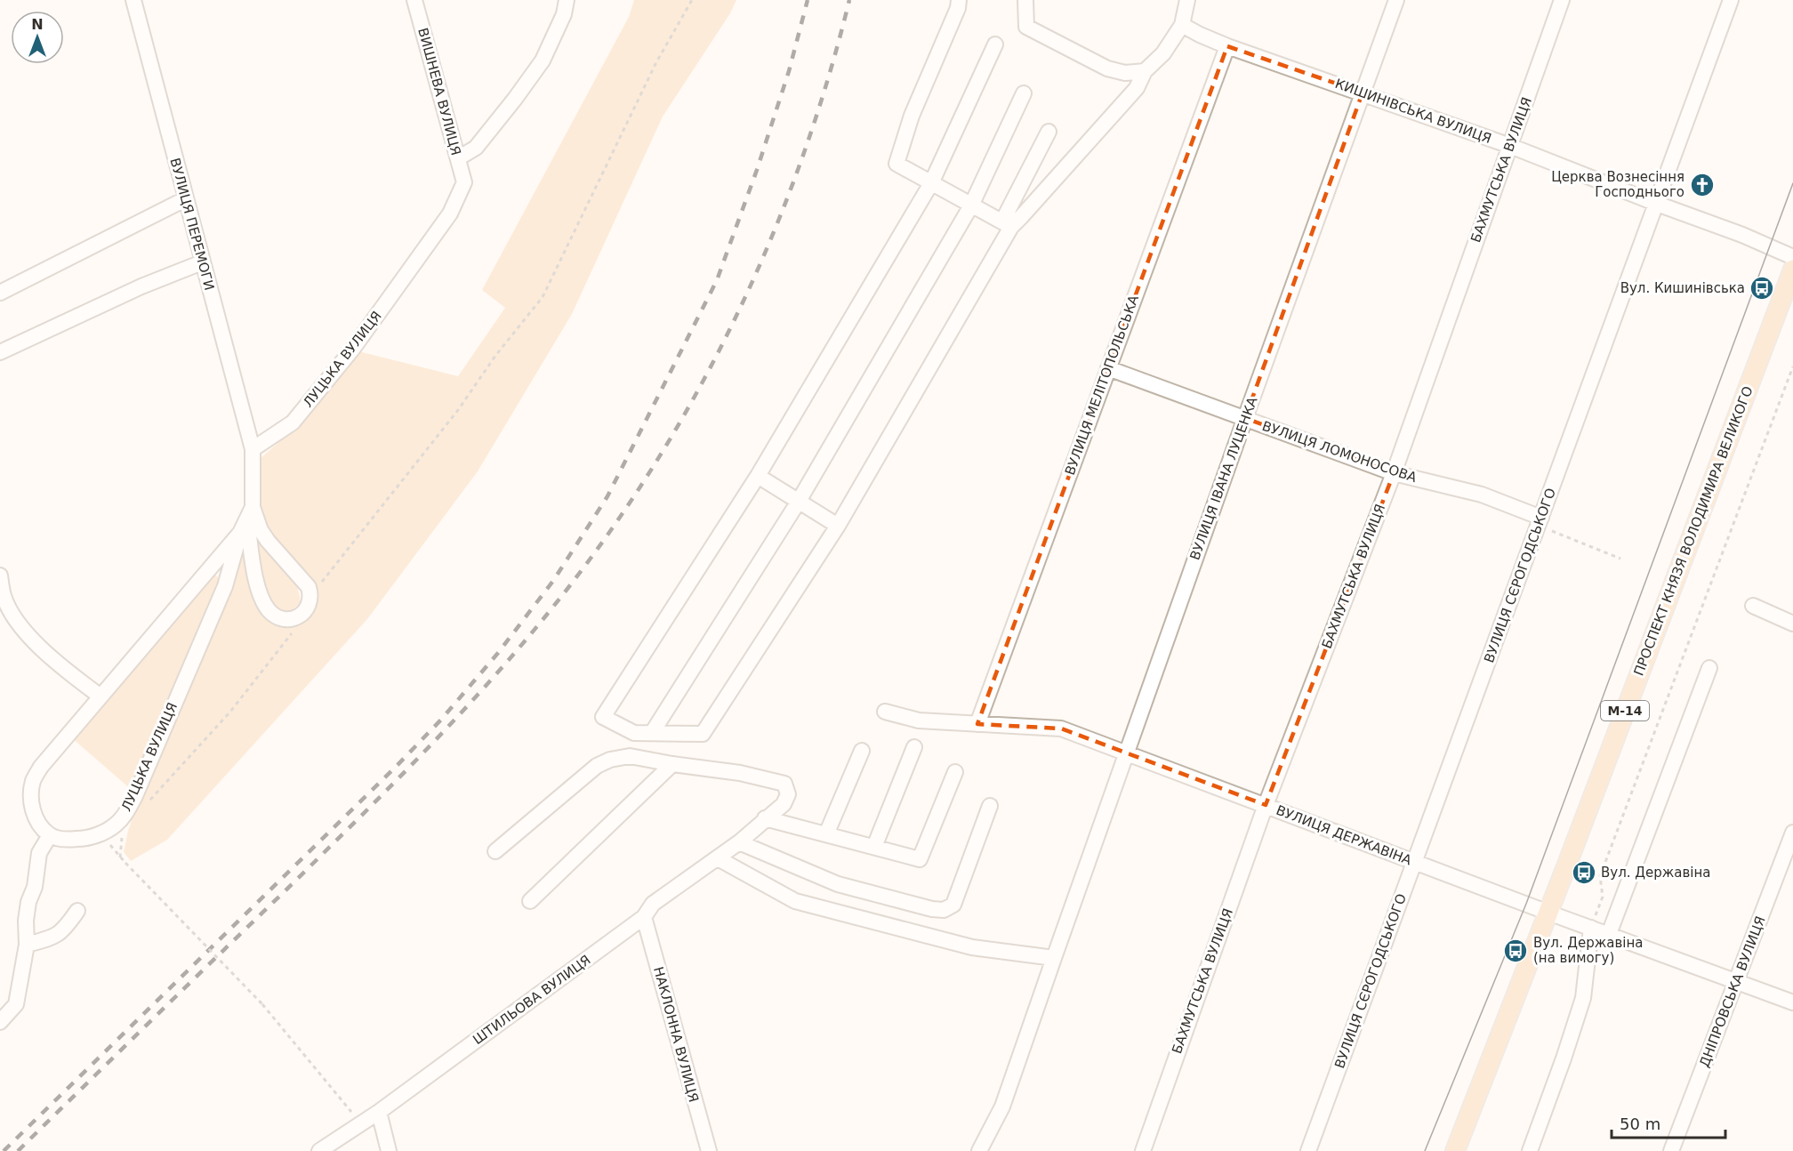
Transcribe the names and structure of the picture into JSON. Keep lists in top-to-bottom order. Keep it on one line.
{"streets":{"main road":["ПРОСПЕКТ КНЯЗЯ ВОЛОДИМИРА ВЕЛИКОГО","М-14"],"street":["ВИШНЕВА ВУЛИЦЯ","КИШИНІВСЬКА ВУЛИЦЯ","БАХМУТСЬКА ВУЛИЦЯ","ВУЛИЦЯ ПЕРЕМОГИ","ЛУЦЬКА ВУЛИЦЯ","ВУЛИЦЯ МЕЛІТОПОЛЬСЬКА","ВУЛИЦЯ ЛОМОНОСОВА","ВУЛИЦЯ ІВАНА ЛУЦЕНКА","ВУЛИЦЯ СЄРОГОДСЬКОГО","ВУЛИЦЯ ДЕРЖАВІНА","ДНІПРОВСЬКА ВУЛИЦЯ","ШТИЛЬОВА ВУЛИЦЯ","НАКЛОННА ВУЛИЦЯ"]},"crossings":[["ВИШНЕВА ВУЛИЦЯ","ЛУЦЬКА ВУЛИЦЯ"],["КИШИНІВСЬКА ВУЛИЦЯ","БАХМУТСЬКА ВУЛИЦЯ"],["КИШИНІВСЬКА ВУЛИЦЯ","ВУЛИЦЯ МЕЛІТОПОЛЬСЬКА"],["КИШИНІВСЬКА ВУЛИЦЯ","ВУЛИЦЯ ІВАНА ЛУЦЕНКА"],["КИШИНІВСЬКА ВУЛИЦЯ","ВУЛИЦЯ СЄРОГОДСЬКОГО"],["БАХМУТСЬКА ВУЛИЦЯ","ВУЛИЦЯ ЛОМОНОСОВА"],["БАХМУТСЬКА ВУЛИЦЯ","ВУЛИЦЯ ДЕРЖАВІНА"],["ВУЛИЦЯ ПЕРЕМОГИ","ЛУЦЬКА ВУЛИЦЯ"],["ВУЛИЦЯ МЕЛІТОПОЛЬСЬКА","ВУЛИЦЯ ЛОМОНОСОВА"],["ВУЛИЦЯ МЕЛІТОПОЛЬСЬКА","ВУЛИЦЯ ДЕРЖАВІНА"],["ВУЛИЦЯ ЛОМОНОСОВА","ВУЛИЦЯ ІВАНА ЛУЦЕНКА"],["ВУЛИЦЯ ЛОМОНОСОВА","ВУЛИЦЯ СЄРОГОДСЬКОГО"],["ВУЛИЦЯ ІВАНА ЛУЦЕНКА","ВУЛИЦЯ ДЕРЖАВІНА"],["ПРОСПЕКТ КНЯЗЯ ВОЛОДИМИРА ВЕЛИКОГО","ВУЛИЦЯ ДЕРЖАВІНА"],["ВУЛИЦЯ СЄРОГОДСЬКОГО","ВУЛИЦЯ ДЕРЖАВІНА"],["ВУЛИЦЯ ДЕРЖАВІНА","ДНІПРОВСЬКА ВУЛИЦЯ"],["ШТИЛЬОВА ВУЛИЦЯ","НАКЛОННА ВУЛИЦЯ"]],"places":{"church":["Церква Вознесіння Господнього"],"bus stop":["Вул. Кишинівська","Вул. Державіна","Вул. Державіна (на вимогу)"]},"scale_bar":"50 m","north":"top"}
